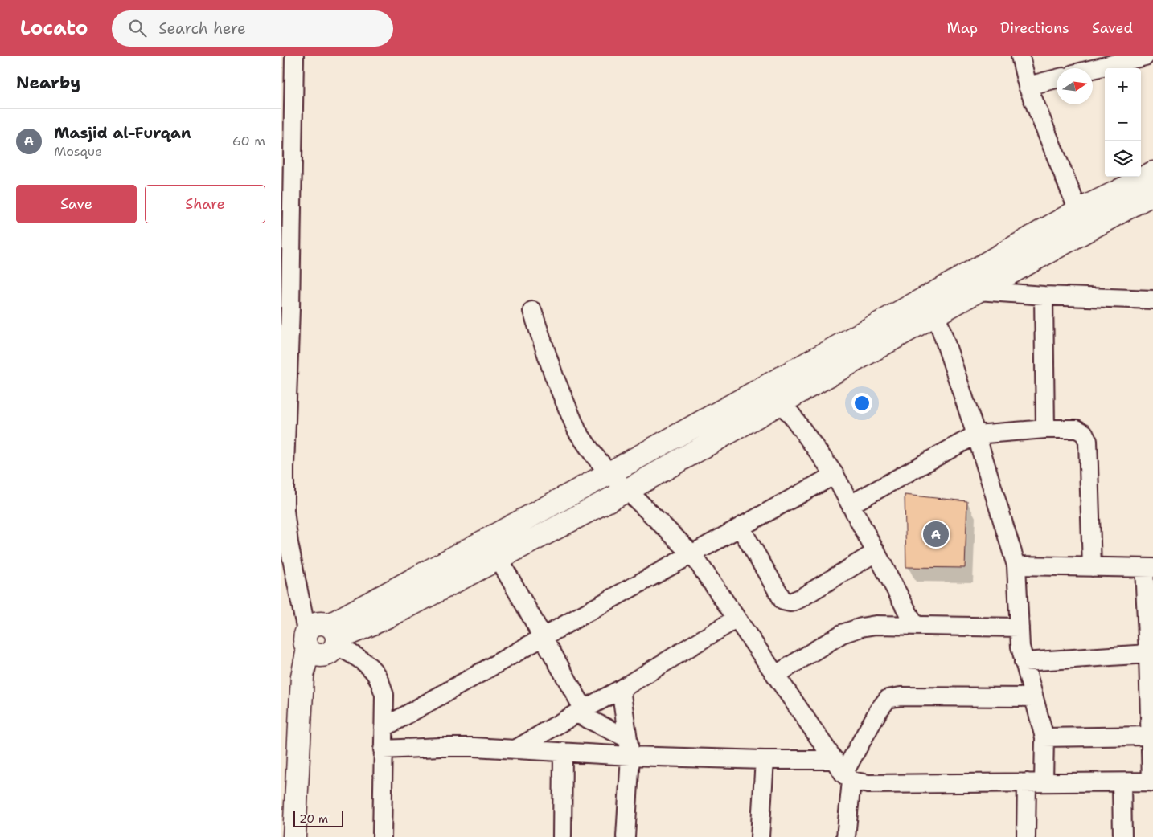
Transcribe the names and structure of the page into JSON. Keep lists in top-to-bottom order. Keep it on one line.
{"scale_bar":"20 m","north":"right","page":{"header":"Locato","search":"Search here","nav":["Map","Directions","Saved"],"heading":"Nearby","map_buttons":["+","−"],"list":[{"mark":"A","name":"Masjid al-Furqan","note":"Mosque","value":"60 m"}],"buttons":["Save","Share"],"pins":"A","scale":"20 m"}}
